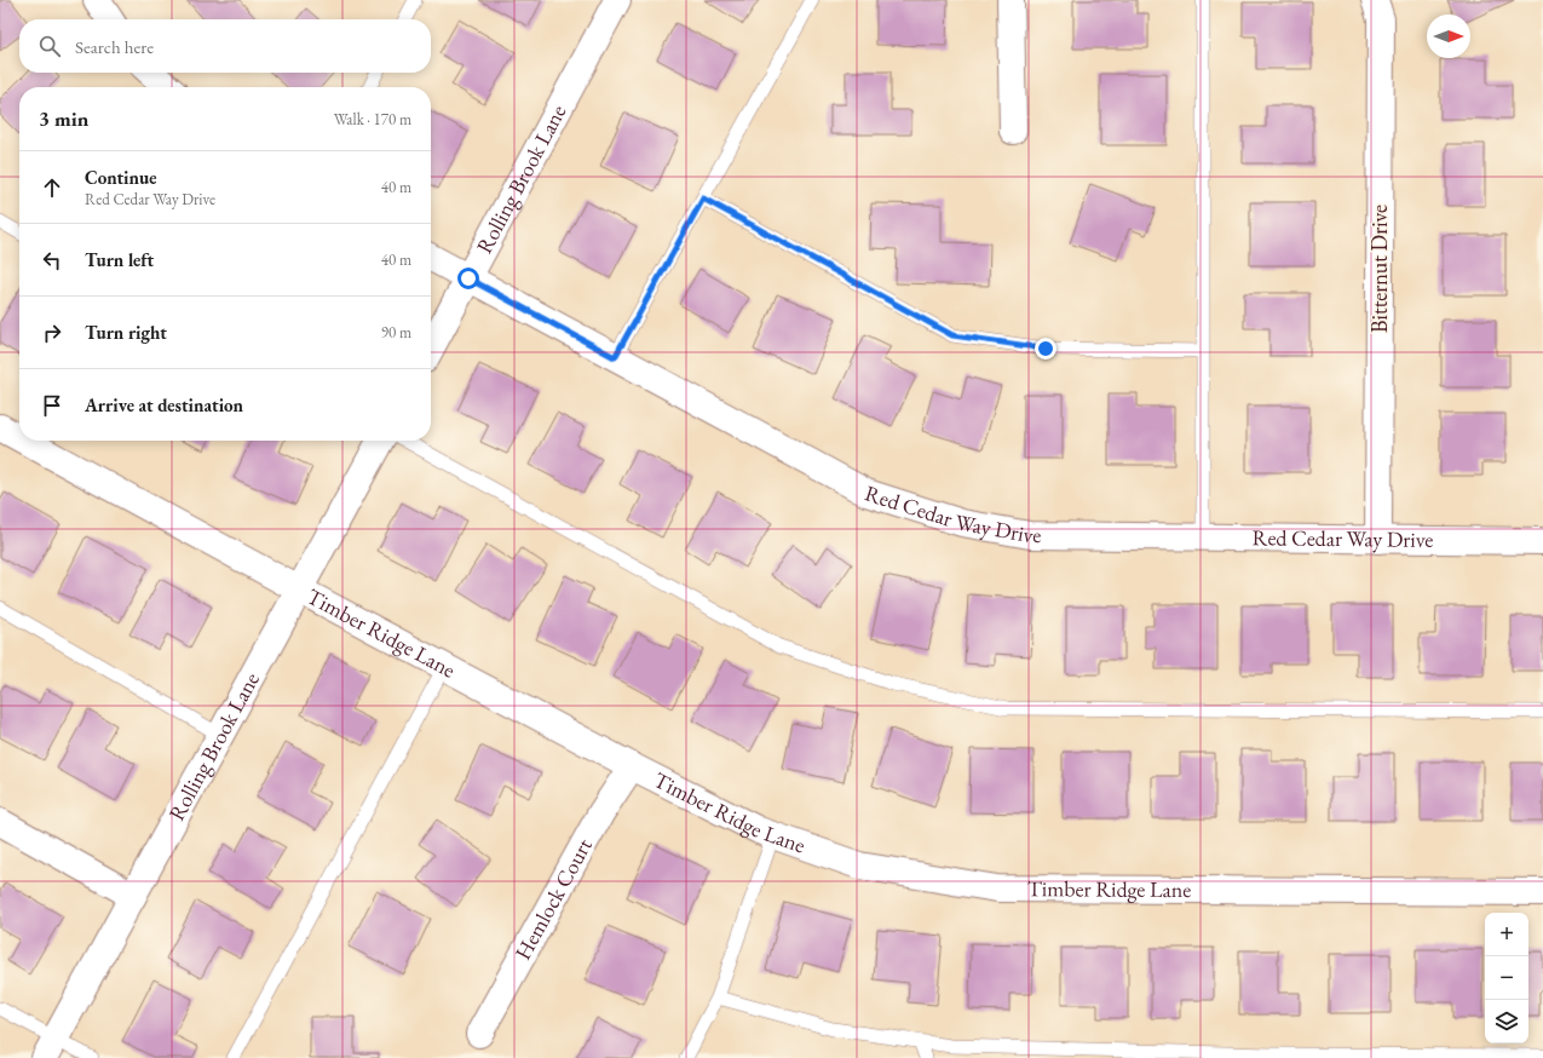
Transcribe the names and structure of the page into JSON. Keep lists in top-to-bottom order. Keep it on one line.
{"streets":{"street":["Rolling Brook Lane","Bitternut Drive","Red Cedar Way Drive","Timber Ridge Lane","Hemlock Court"]},"crossings":[["Rolling Brook Lane","Red Cedar Way Drive"],["Rolling Brook Lane","Timber Ridge Lane"],["Bitternut Drive","Red Cedar Way Drive"],["Timber Ridge Lane","Hemlock Court"]],"north":"right","page":{"search":"Search here","heading":["3 min","Walk · 170 m"],"list":[["Continue","Red Cedar Way Drive","40 m"],["Turn left","40 m"],["Turn right","90 m"],"Arrive at destination"],"map_buttons":["+","−"]}}
